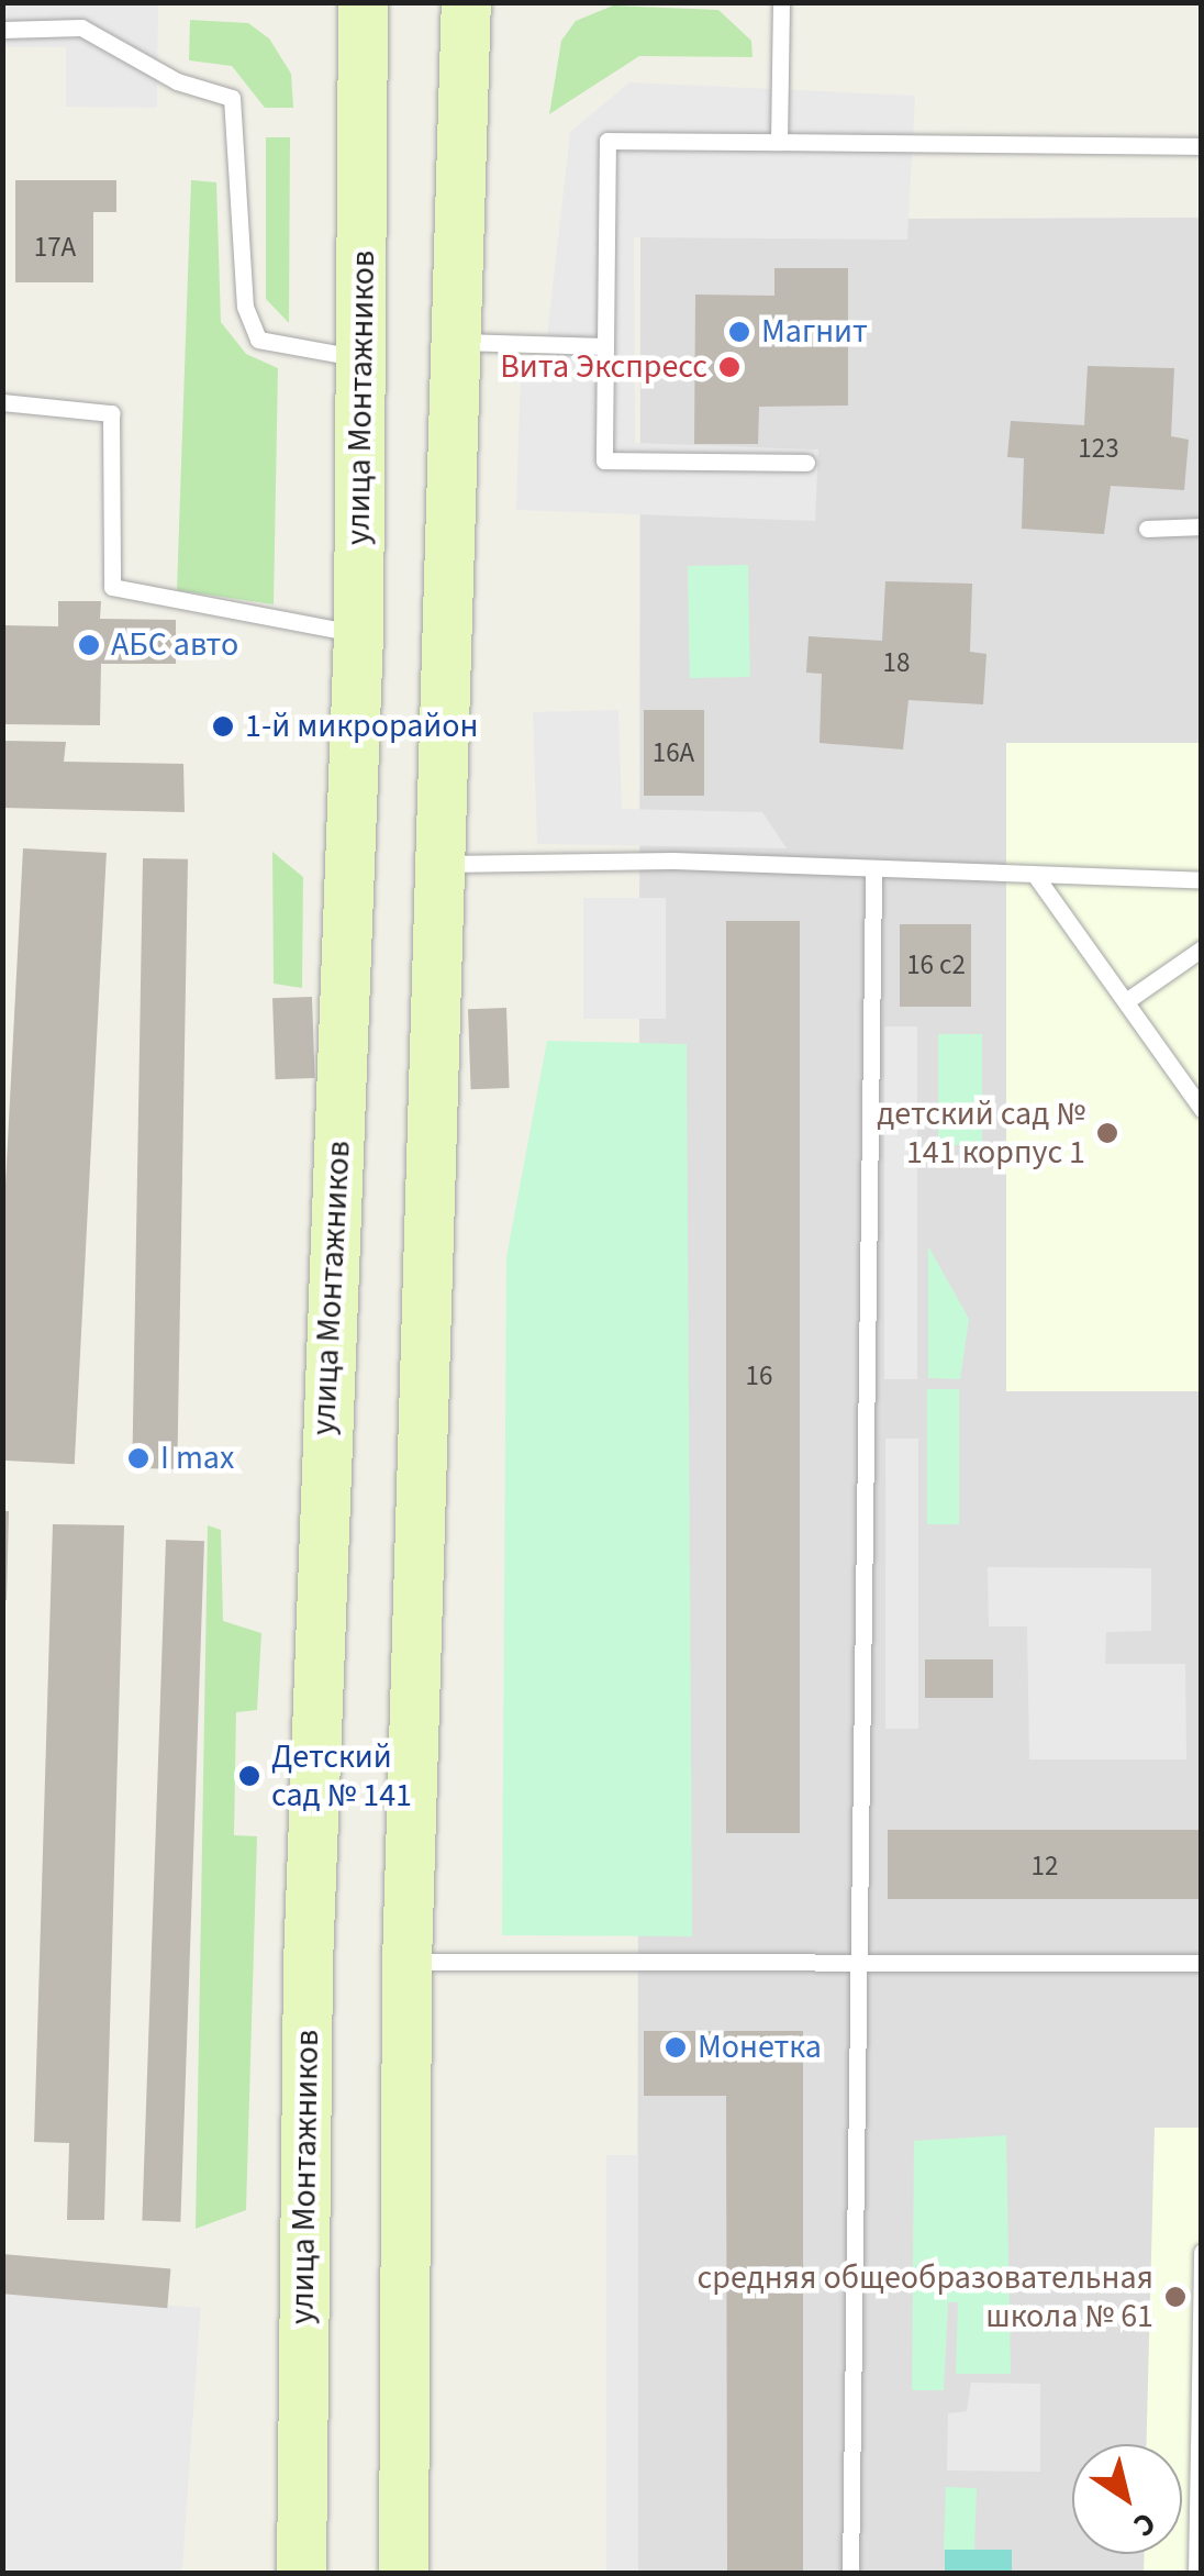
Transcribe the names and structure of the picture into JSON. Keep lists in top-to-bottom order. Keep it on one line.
{"streets":{"main road":["улица Монтажников"]},"places":["Магнит","Вита Экспресс","АБС авто","1-й микрорайон","детский сад № 141 корпус 1","I max","Детский сад № 141","Монетка","средняя общеобразовательная школа № 61"],"house_numbers":["17А","123","18","16А","16 c2","16","12"],"north":"bottom right"}
